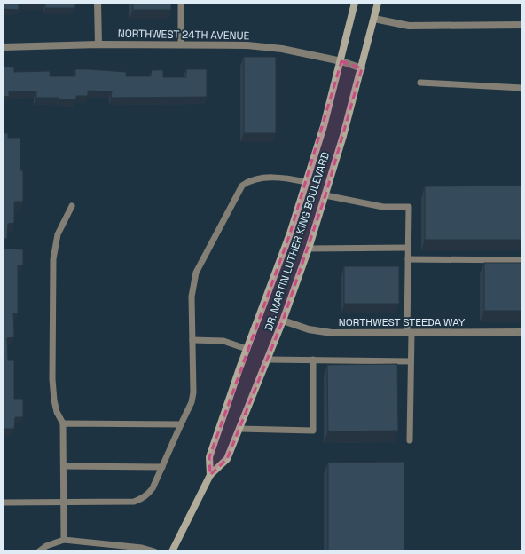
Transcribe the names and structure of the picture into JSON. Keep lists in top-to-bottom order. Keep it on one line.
{"streets":{"main road":["DR. MARTIN LUTHER KING BOULEVARD"],"street":["NORTHWEST 24TH AVENUE","NORTHWEST STEEDA WAY"]},"crossings":[["NORTHWEST 24TH AVENUE","DR. MARTIN LUTHER KING BOULEVARD"],["DR. MARTIN LUTHER KING BOULEVARD","NORTHWEST STEEDA WAY"]]}
